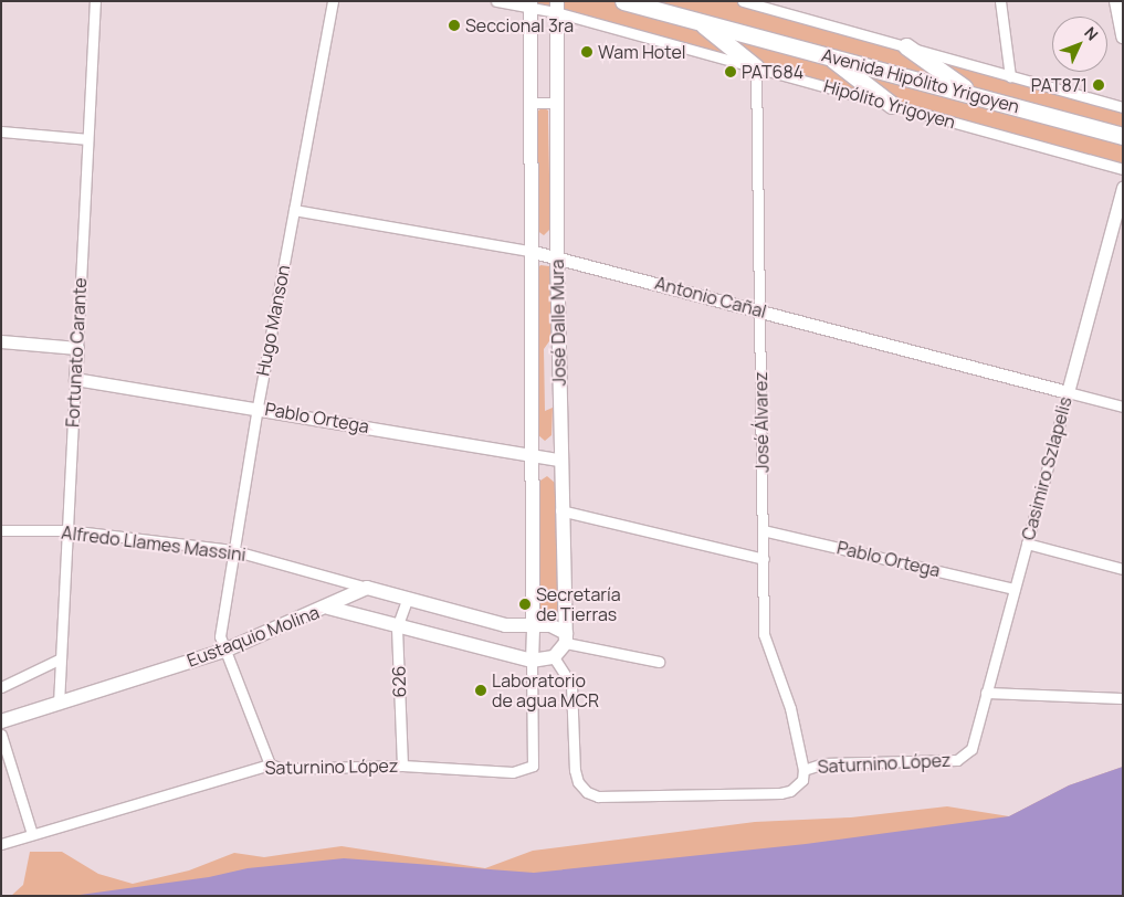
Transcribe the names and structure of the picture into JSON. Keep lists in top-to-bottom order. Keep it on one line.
{"streets":{"highway":["Avenida Hipólito Yrigoyen"],"main road":["José Dalle Mura","Alfredo Llames Massini","Eustaquio Molina"],"street":["Hipólito Yrigoyen","Antonio Cañal","Hugo Manson","Fortunato Carante","Pablo Ortega","José Álvarez","Casimiro Szlapelis","626","Saturnino López"]},"crossings":[["Hipólito Yrigoyen","José Dalle Mura"],["Hipólito Yrigoyen","José Álvarez"],["Antonio Cañal","Hugo Manson"],["Antonio Cañal","José Dalle Mura"],["Antonio Cañal","José Álvarez"],["Antonio Cañal","Casimiro Szlapelis"],["Hugo Manson","Pablo Ortega"],["Hugo Manson","Alfredo Llames Massini"],["Hugo Manson","Eustaquio Molina"],["Hugo Manson","Saturnino López"],["José Dalle Mura","Pablo Ortega"],["José Dalle Mura","Alfredo Llames Massini"],["Fortunato Carante","Pablo Ortega"],["Fortunato Carante","Alfredo Llames Massini"],["Fortunato Carante","Eustaquio Molina"],["Pablo Ortega","José Álvarez"],["Pablo Ortega","Casimiro Szlapelis"],["José Álvarez","Saturnino López"],["Casimiro Szlapelis","Saturnino López"],["Alfredo Llames Massini","626"],["Eustaquio Molina","626"],["Eustaquio Molina","Saturnino López"],["626","Saturnino López"]],"places":["Seccional 3ra","Wam Hotel","PAT684","PAT871","Secretaría de Tierras","Laboratorio de agua MCR"],"north":"top right"}
